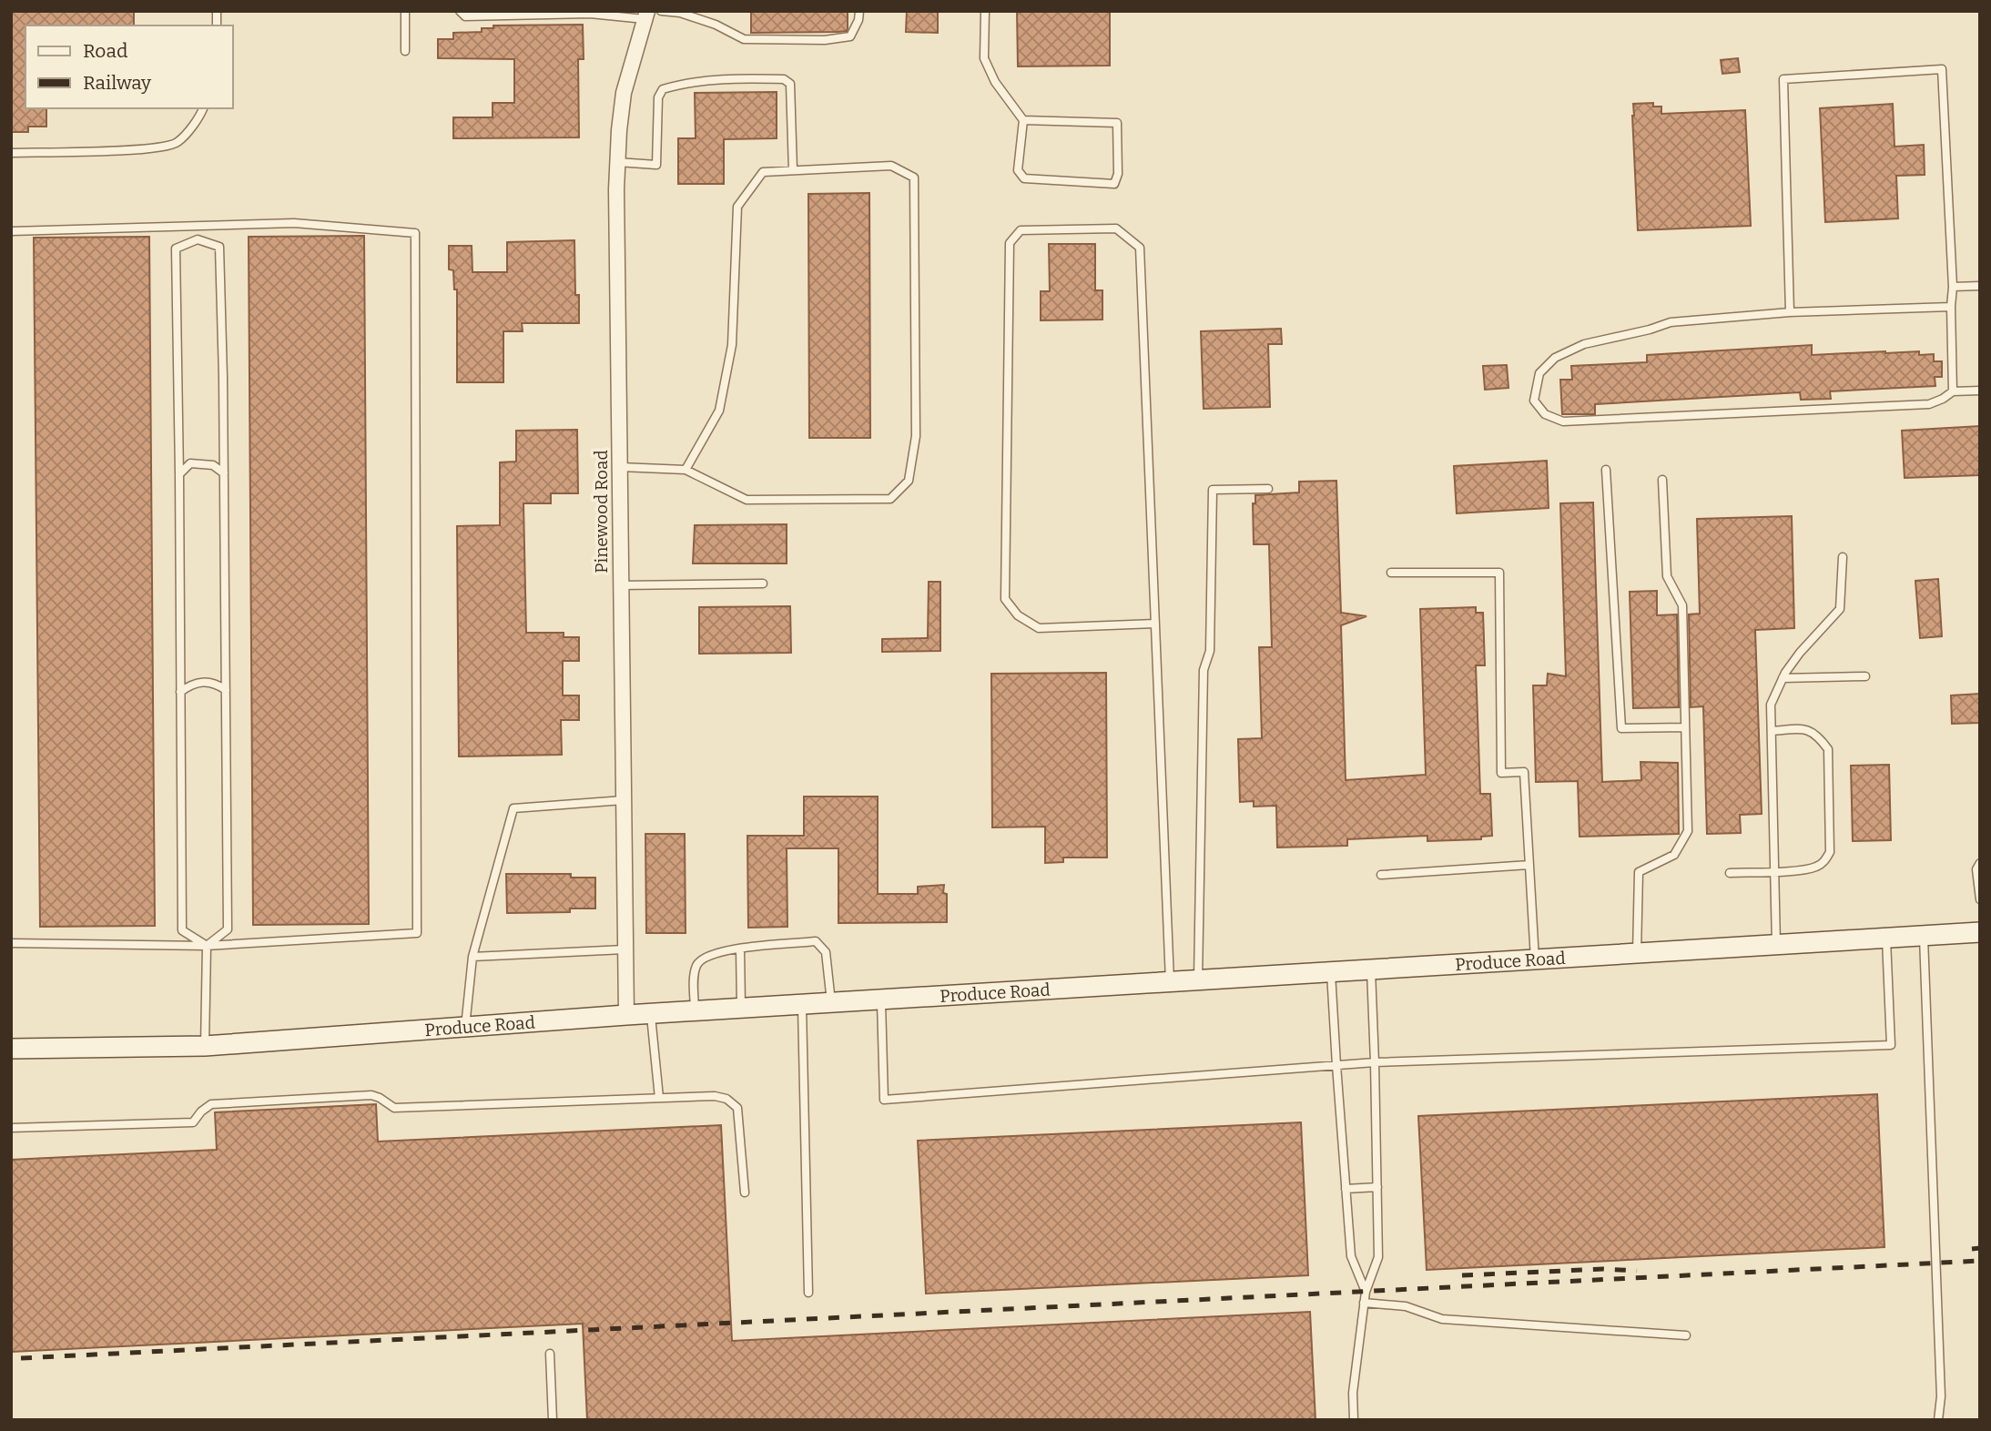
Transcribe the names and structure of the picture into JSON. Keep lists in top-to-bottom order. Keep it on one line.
{"streets":{"street":["Pinewood Road","Produce Road"]},"crossings":[["Pinewood Road","Produce Road"]],"legend":["Road","Railway"]}
